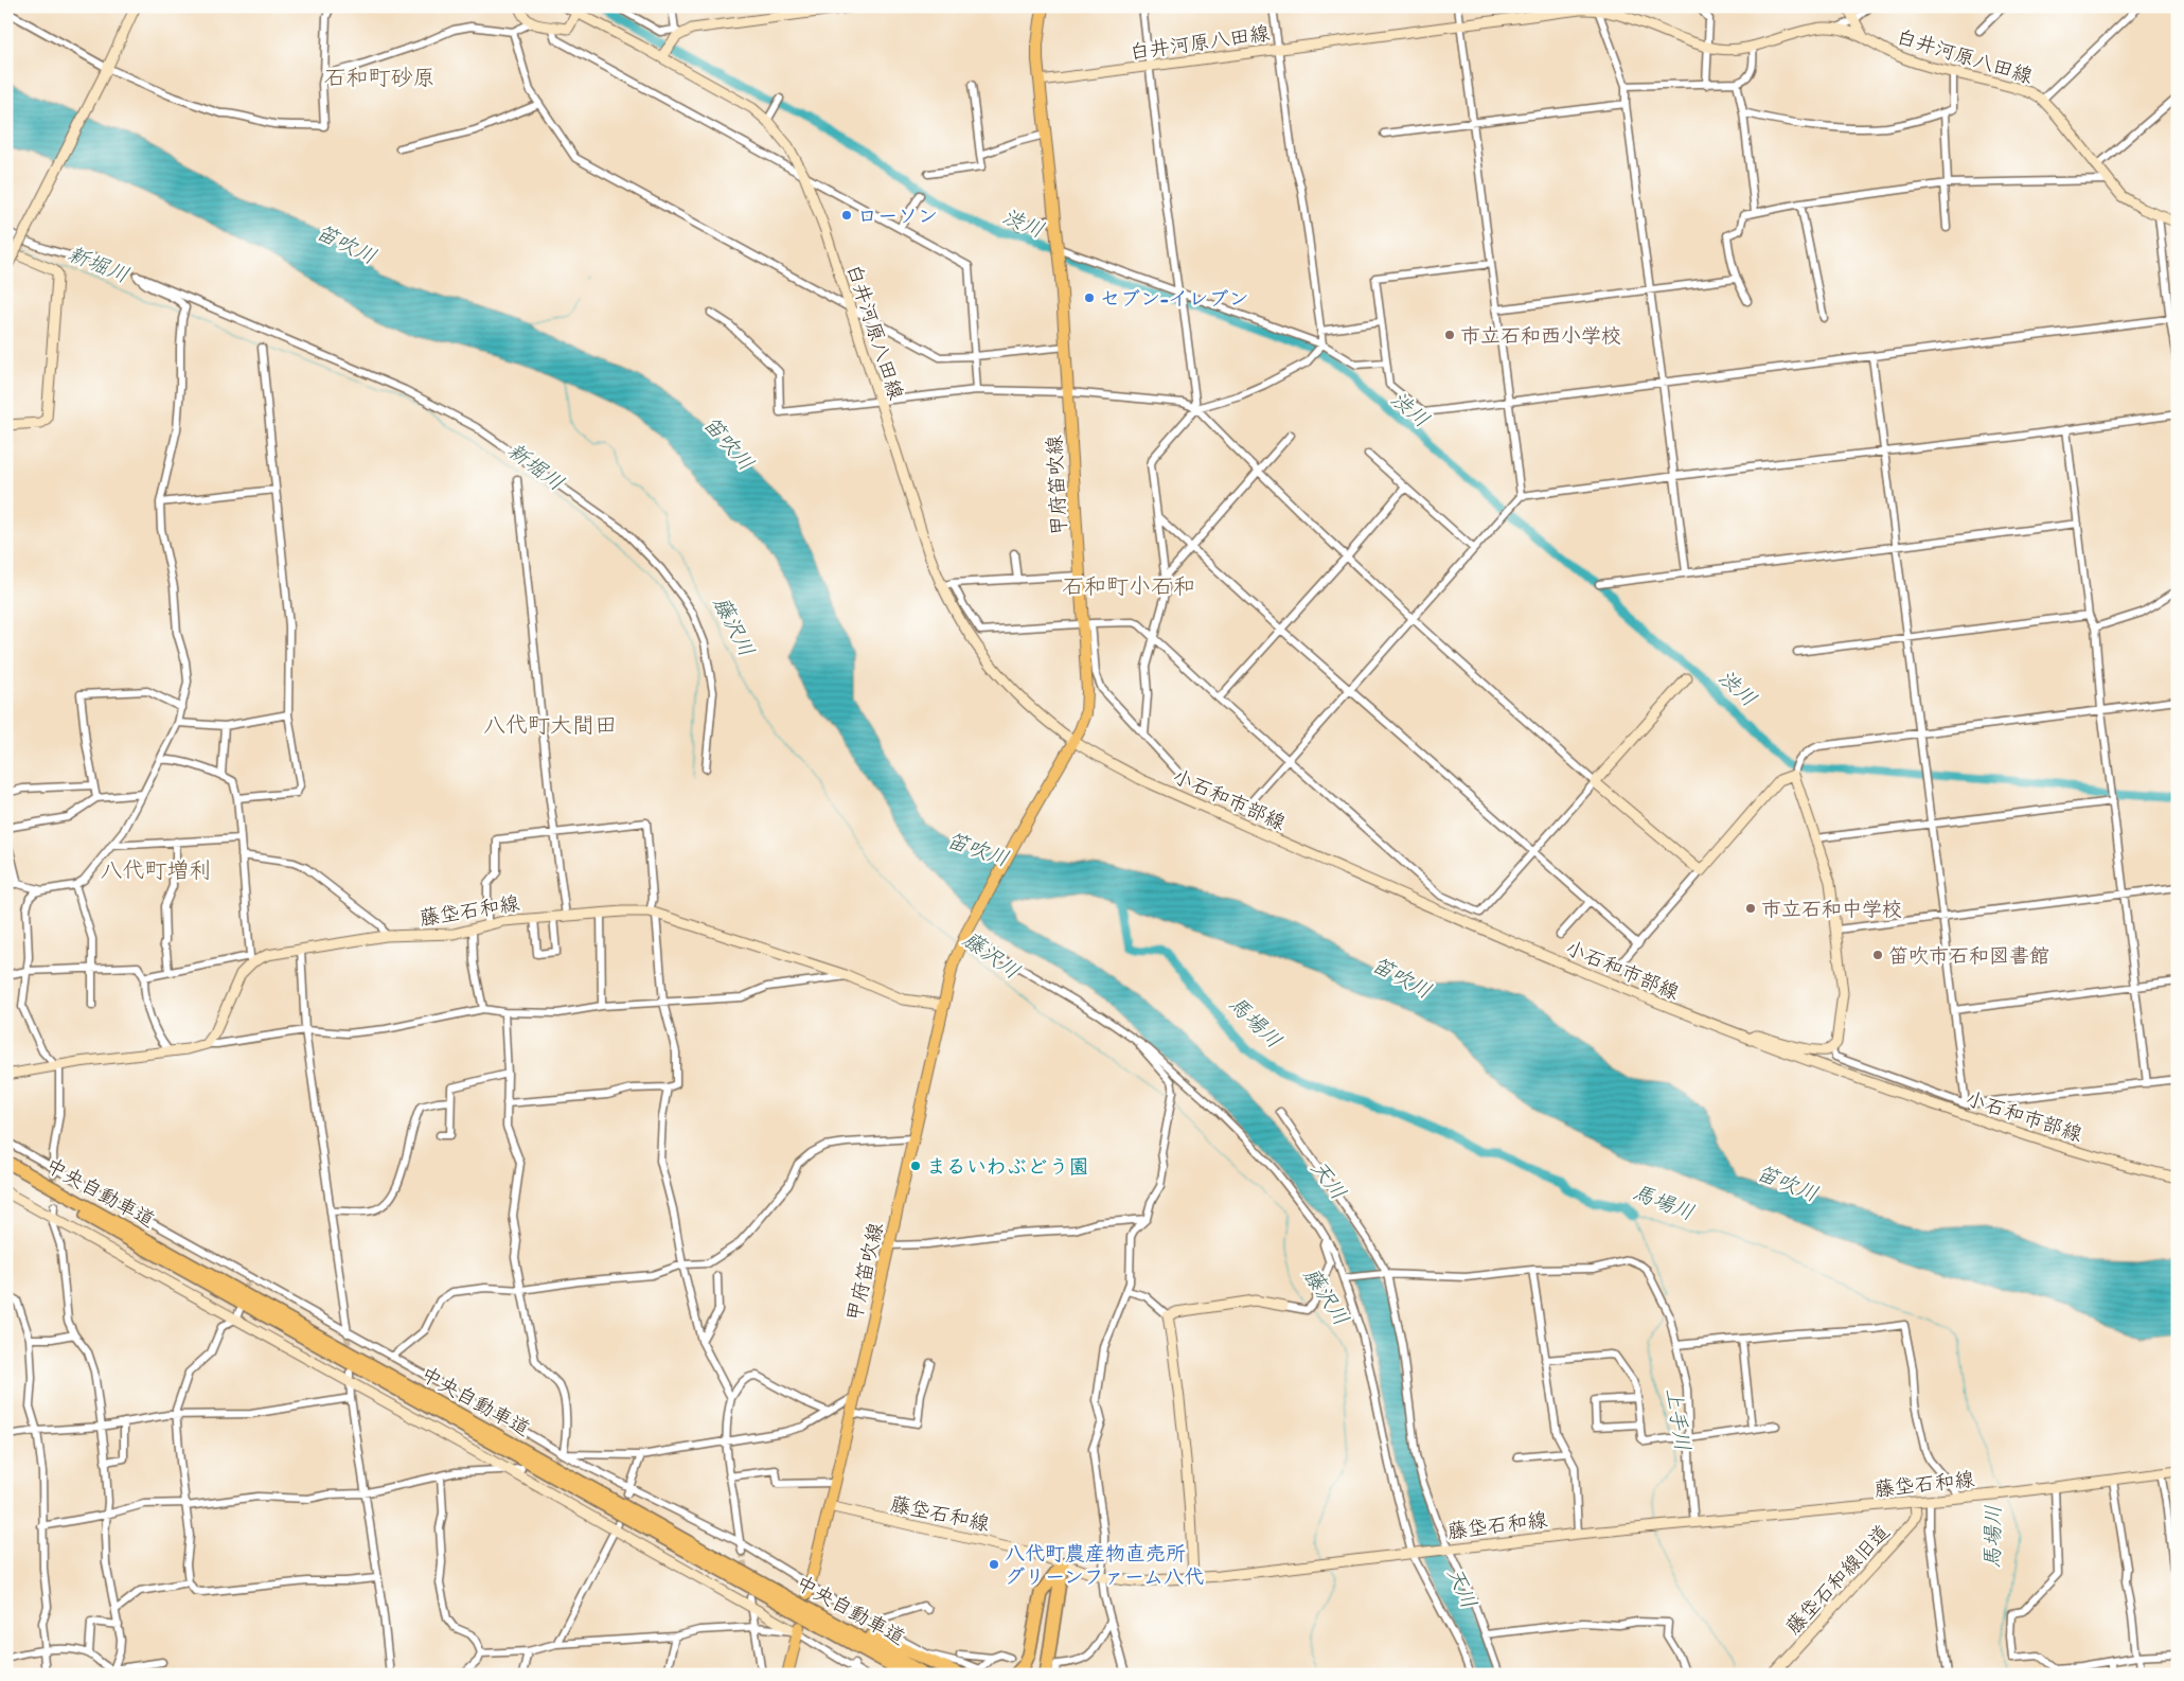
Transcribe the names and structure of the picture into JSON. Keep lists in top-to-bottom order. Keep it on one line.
{"streets":{"highway":["中央自動車道"],"main road":["白井河原八田線","甲府笛吹線","小石和市部線","藤垈石和線","藤垈石和線旧道"]},"crossings":[["白井河原八田線","甲府笛吹線"],["白井河原八田線","小石和市部線"],["甲府笛吹線","小石和市部線"],["甲府笛吹線","藤垈石和線"],["藤垈石和線","藤垈石和線旧道"]],"districts":["石和町砂原","石和町小石和","八代町大間田","八代町増利"],"water":["渋川","笛吹川","新堀川","藤沢川","馬場川","天川","上手川"],"places":["ローソン","セブン-イレブン","市立石和西小学校","市立石和中学校","笛吹市石和図書館","まるいわぶどう園","八代町農産物直売所 グリーンファーム八代"]}
